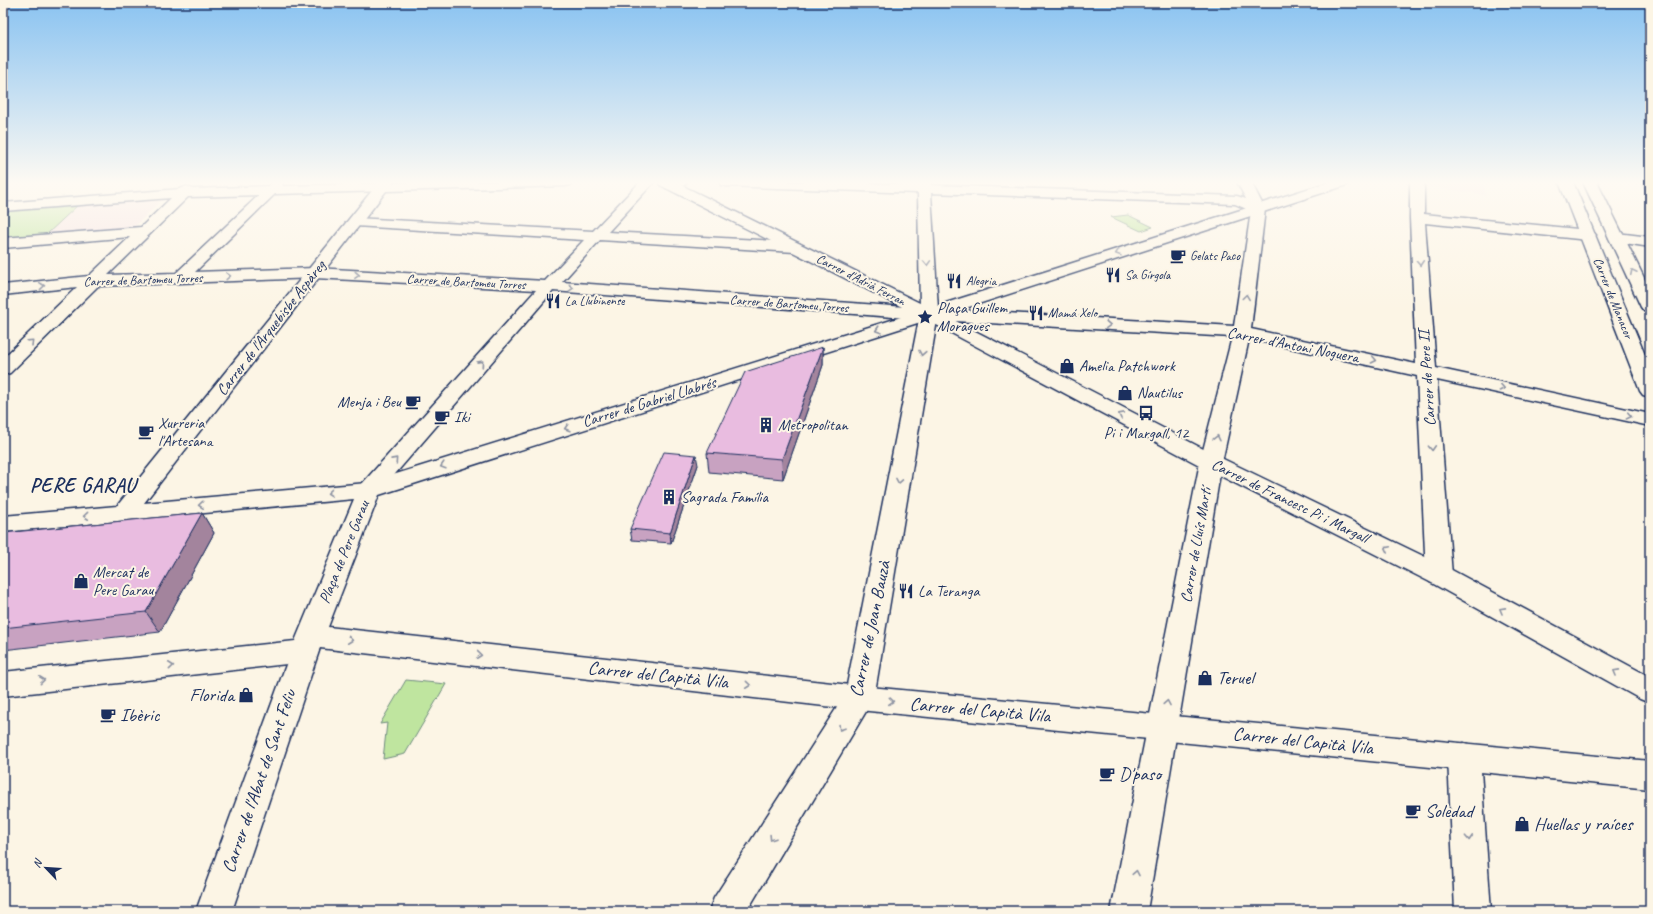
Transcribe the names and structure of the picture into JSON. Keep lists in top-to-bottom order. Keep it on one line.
{"streets":{"street":["Carrer de Bartomeu Torres","Carrer d'Adrià Ferran","Carrer de Manacor","Carrer de l'Arquebisbe Aspàreg","Carrer d'Antoni Noguera","Carrer de Pere II","Carrer de Gabriel Llabrés","Carrer de Francesc Pi i Margall","Carrer de Lluís Martí","Plaça de Pere Garau","Carrer de Joan Bauzà","Carrer del Capità Vila","Carrer de l'Abat de Sant Feliu"]},"crossings":[["Carrer de Bartomeu Torres","Carrer d'Adrià Ferran"],["Carrer de Bartomeu Torres","Carrer de l'Arquebisbe Aspàreg"],["Carrer de Bartomeu Torres","Carrer d'Antoni Noguera"],["Carrer de Bartomeu Torres","Carrer de Gabriel Llabrés"],["Carrer de Bartomeu Torres","Carrer de Francesc Pi i Margall"],["Carrer de Bartomeu Torres","Carrer de Joan Bauzà"],["Carrer d'Adrià Ferran","Carrer d'Antoni Noguera"],["Carrer d'Adrià Ferran","Carrer de Gabriel Llabrés"],["Carrer d'Adrià Ferran","Carrer de Francesc Pi i Margall"],["Carrer d'Adrià Ferran","Carrer de Joan Bauzà"],["Carrer de l'Arquebisbe Aspàreg","Plaça de Pere Garau"],["Carrer d'Antoni Noguera","Carrer de Pere II"],["Carrer d'Antoni Noguera","Carrer de Gabriel Llabrés"],["Carrer d'Antoni Noguera","Carrer de Francesc Pi i Margall"],["Carrer d'Antoni Noguera","Carrer de Lluís Martí"],["Carrer d'Antoni Noguera","Carrer de Joan Bauzà"],["Carrer de Pere II","Carrer de Francesc Pi i Margall"],["Carrer de Gabriel Llabrés","Carrer de Francesc Pi i Margall"],["Carrer de Gabriel Llabrés","Plaça de Pere Garau"],["Carrer de Gabriel Llabrés","Carrer de Joan Bauzà"],["Carrer de Francesc Pi i Margall","Carrer de Lluís Martí"],["Carrer de Francesc Pi i Margall","Carrer de Joan Bauzà"],["Carrer de Lluís Martí","Carrer del Capità Vila"],["Plaça de Pere Garau","Carrer del Capità Vila"],["Plaça de Pere Garau","Carrer de l'Abat de Sant Feliu"],["Carrer de Joan Bauzà","Carrer del Capità Vila"],["Carrer del Capità Vila","Carrer de l'Abat de Sant Feliu"]],"one_way":["Carrer d'Antoni Noguera","Carrer de Pere II","Carrer de Francesc Pi i Margall","Carrer de Lluís Martí","Carrer de Joan Bauzà","Carrer del Capità Vila"],"districts":["PERE GARAU"],"places":{"cafe":["Gelats Paco","Menja i Beu","Iki","Xurreria l'Artesana","Ibèric","D'paso","Soledad"],"restaurant":["Sa Gírgola","Alegria","La Llubinense","Mamá Xelo","La Teranga"],"place":["Plaça Guillem Moragues"],"shop":["Amelia Patchwork","Nautilus","Mercat de Pere Garau","Teruel","Florida","Huellas y raíces"],"bus stop":["Pi i Margall, 12"],"building":["Metropolitan","Sagrada Família"]},"north":"top left"}
